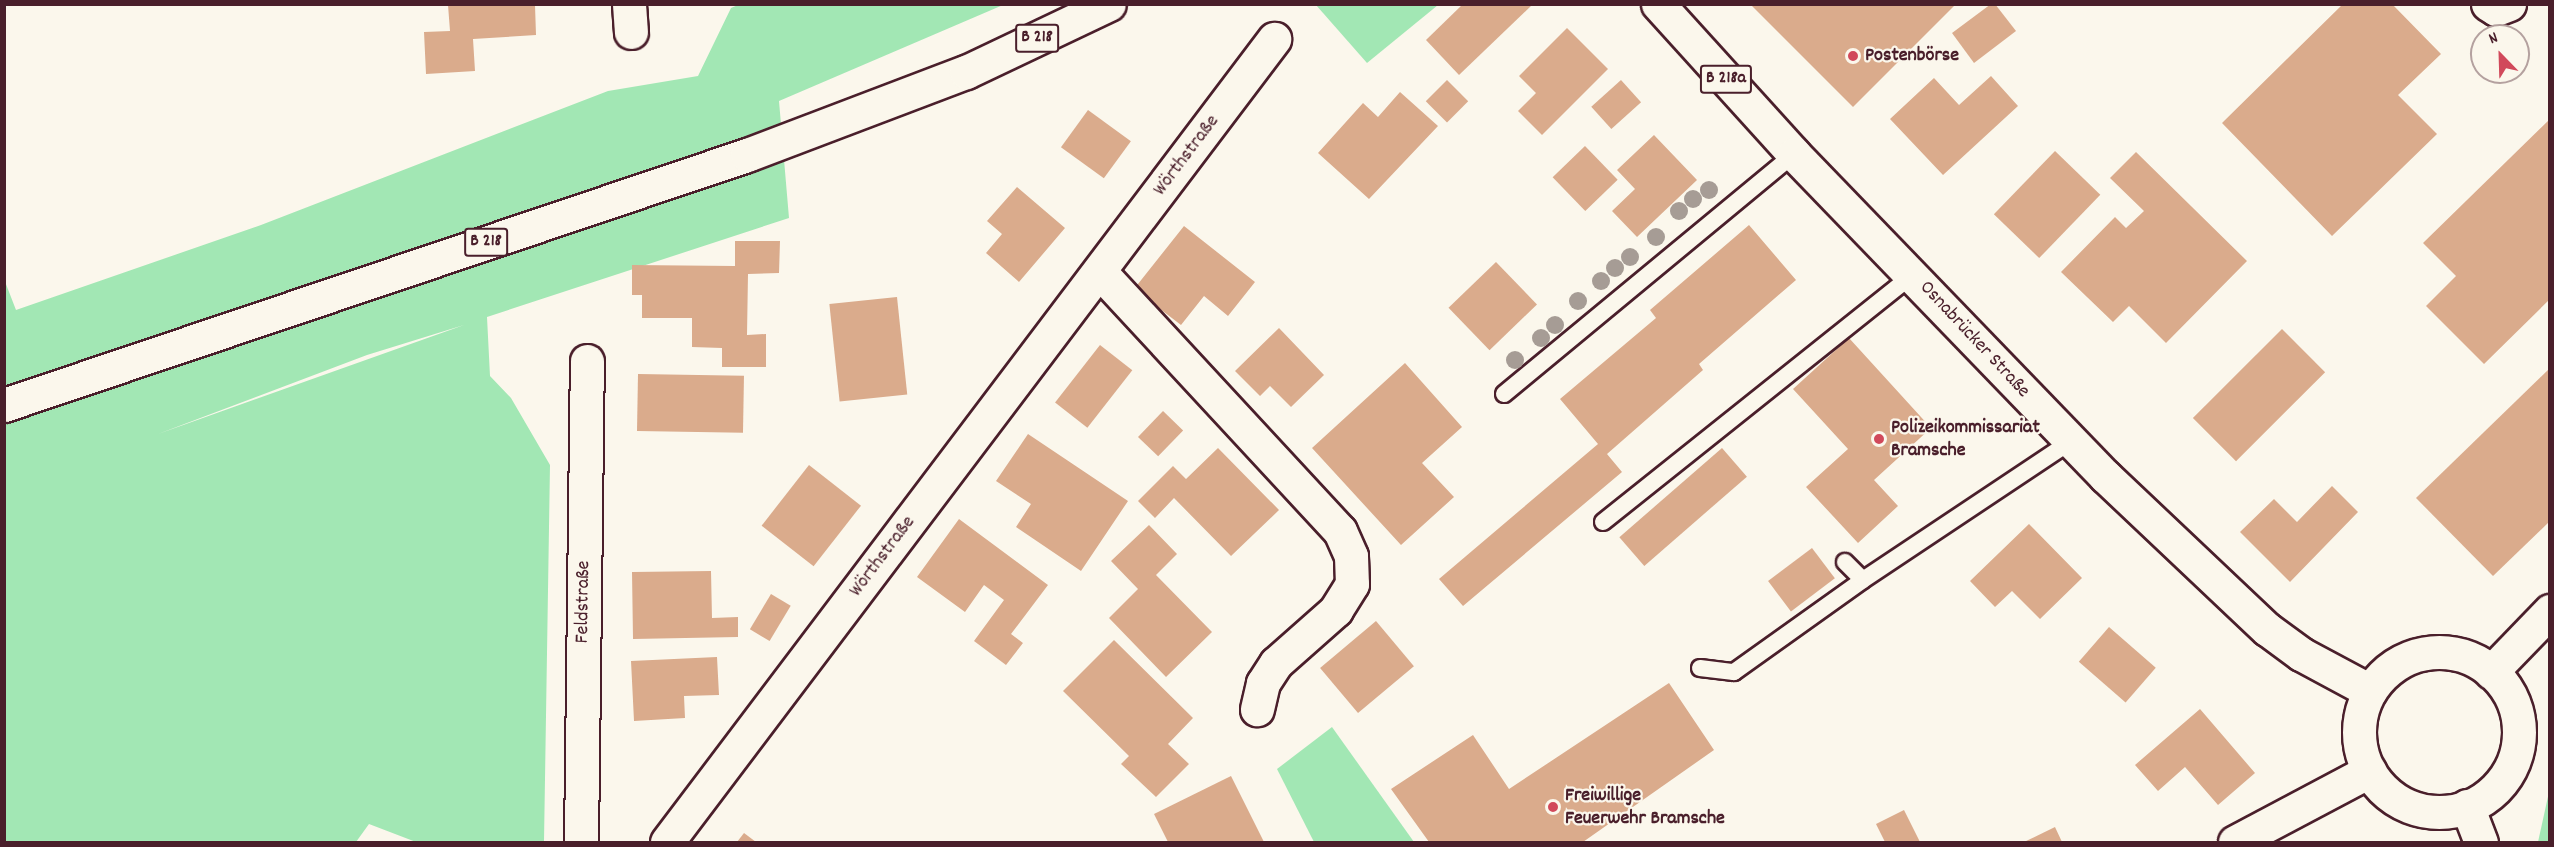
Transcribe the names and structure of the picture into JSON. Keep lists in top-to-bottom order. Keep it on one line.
{"streets":{"main road":["B 218","B 218a","Wörthstraße","Osnabrücker Straße","Feldstraße"]},"places":["Postenbörse","Polizeikommissariat Bramsche","Freiwillige Feuerwehr Bramsche"],"north":"top left"}
